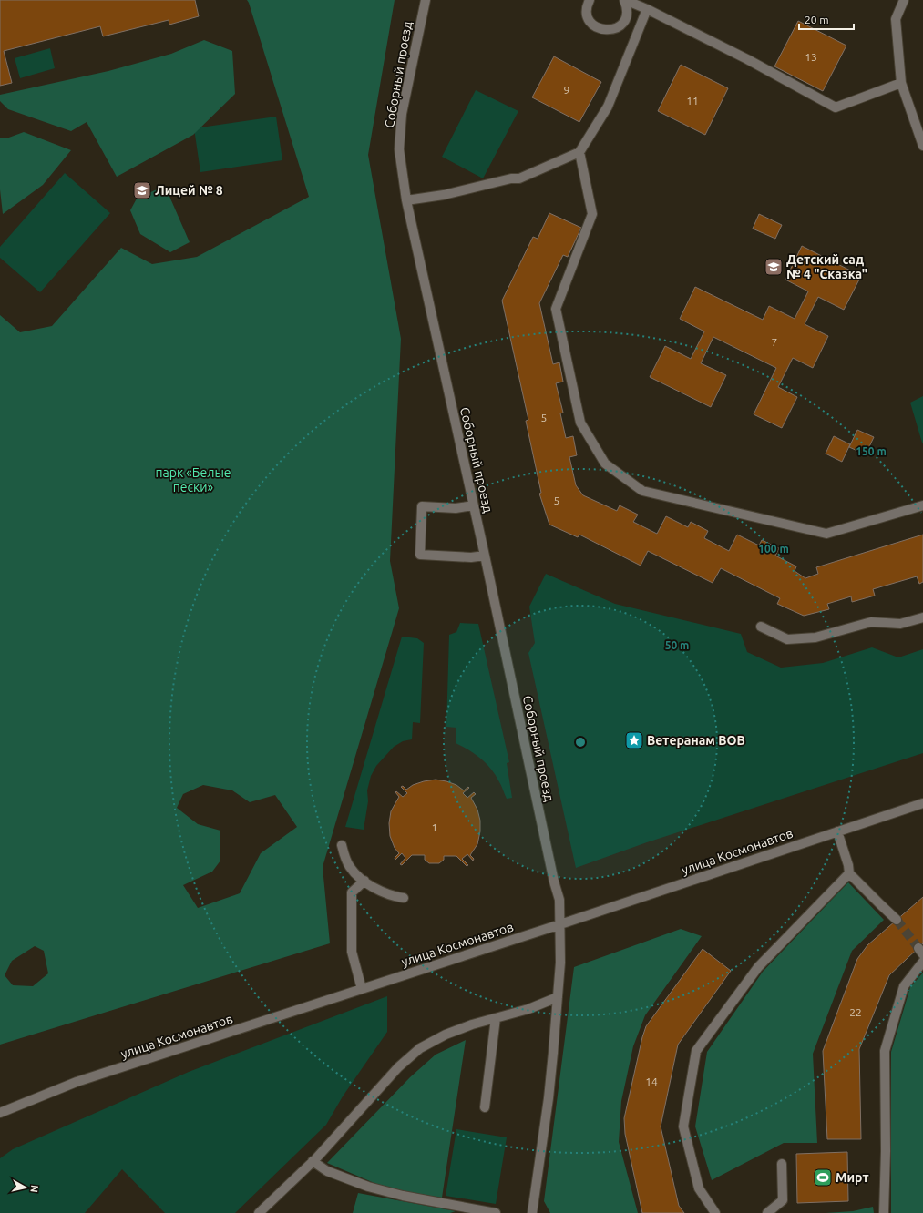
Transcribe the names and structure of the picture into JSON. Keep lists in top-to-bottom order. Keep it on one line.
{"streets":{"street":["Соборный проезд","улица Космонавтов"]},"crossings":[["Соборный проезд","улица Космонавтов"]],"parks":["парк «Белые пески»"],"places":{"school or university":["Лицей № 8","Детский сад № 4 \"Сказка\""],"place":["Ветеранам ВОВ"],"sports":["Мирт"]},"house_numbers":["13","9","11","7","5","5","1","22","14"],"scale_bar":"20 m","north":"right","rings":["150 m","100 m","50 m"]}
